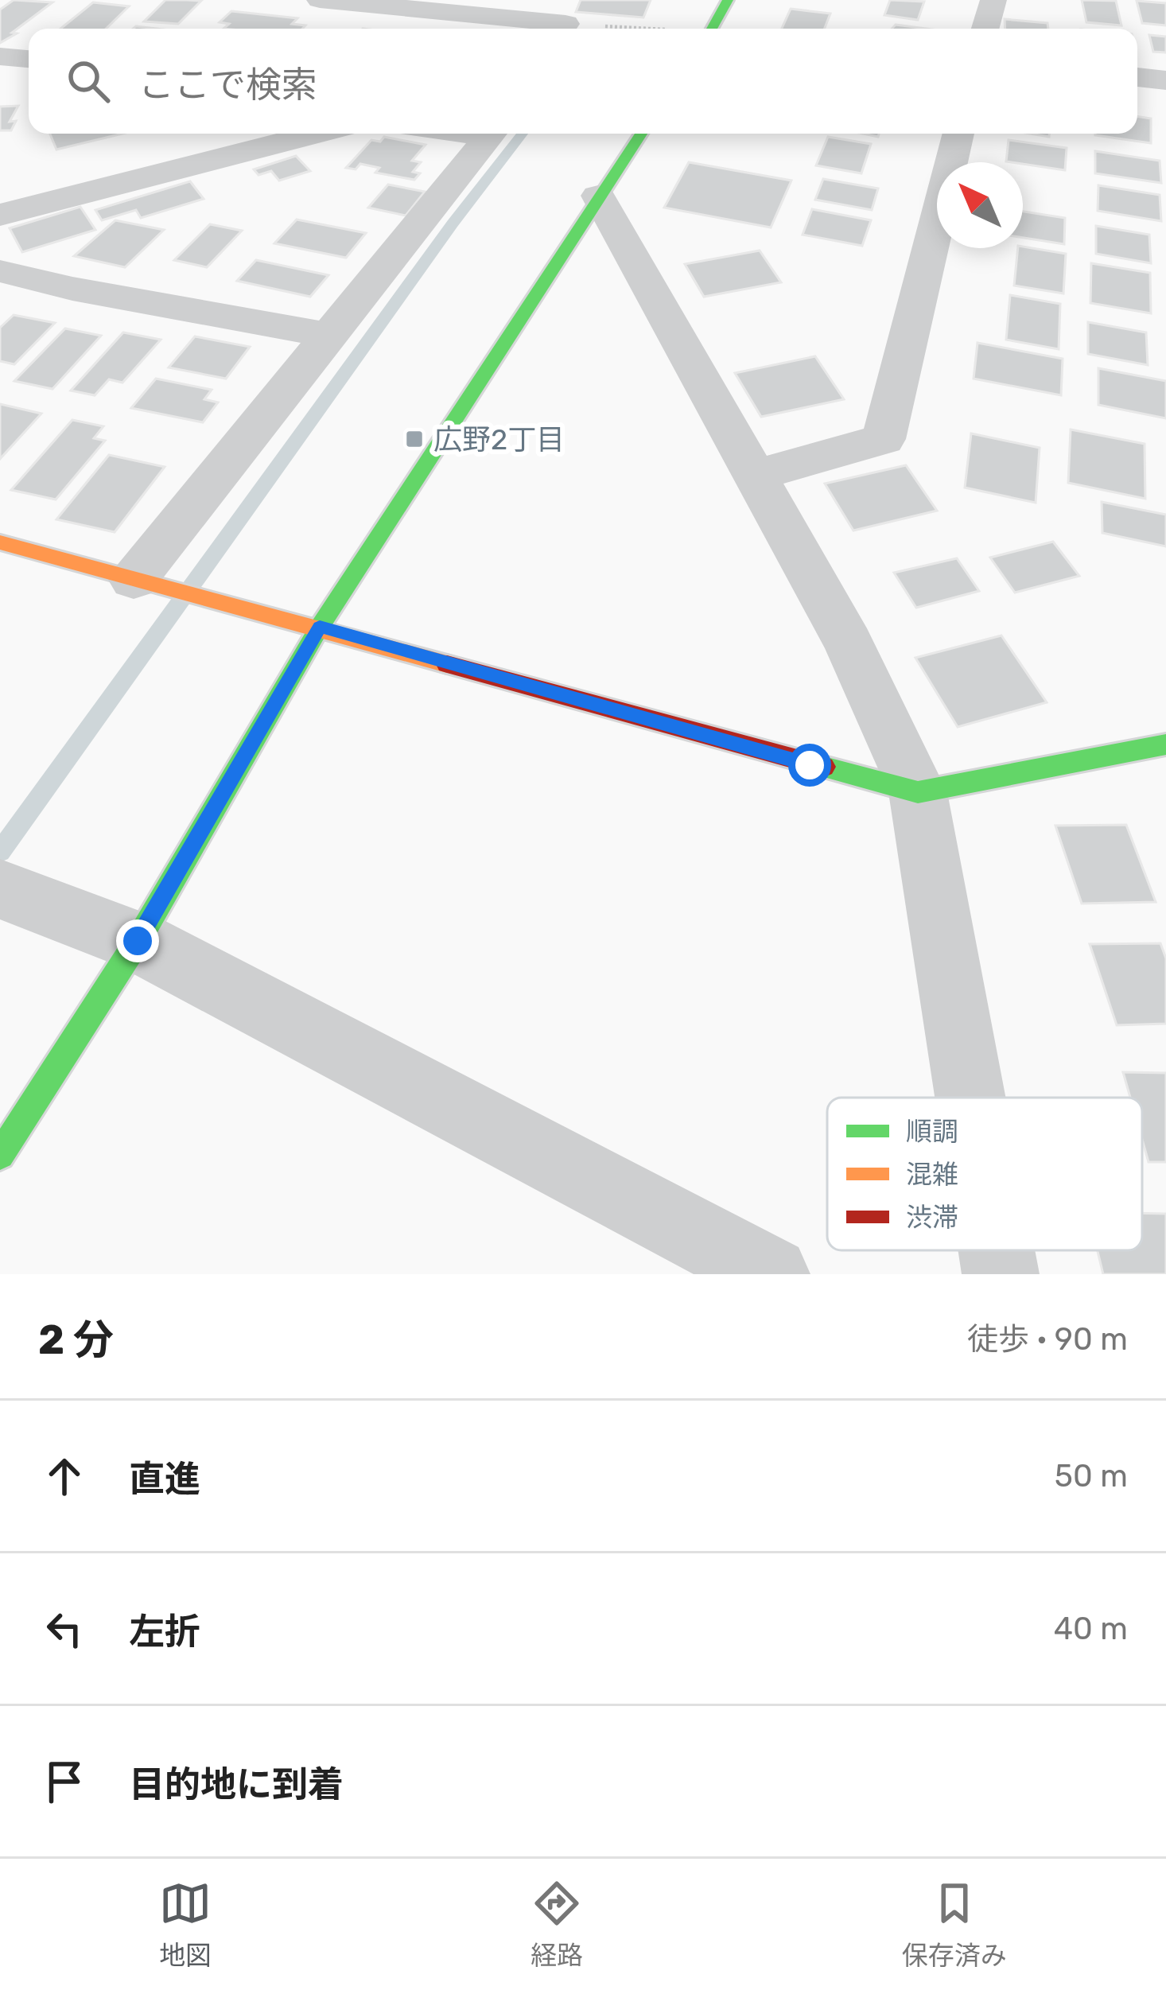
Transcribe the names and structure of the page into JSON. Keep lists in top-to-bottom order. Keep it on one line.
{"places":{"transit":["広野2丁目"]},"legend":["順調","混雑","渋滞"],"north":"top left","page":{"search":"ここで検索","heading":["2 分","徒歩 · 90 m"],"list":[["直進","50 m"],["左折","40 m"],"目的地に到着"],"nav":["地図","経路","保存済み"]}}
